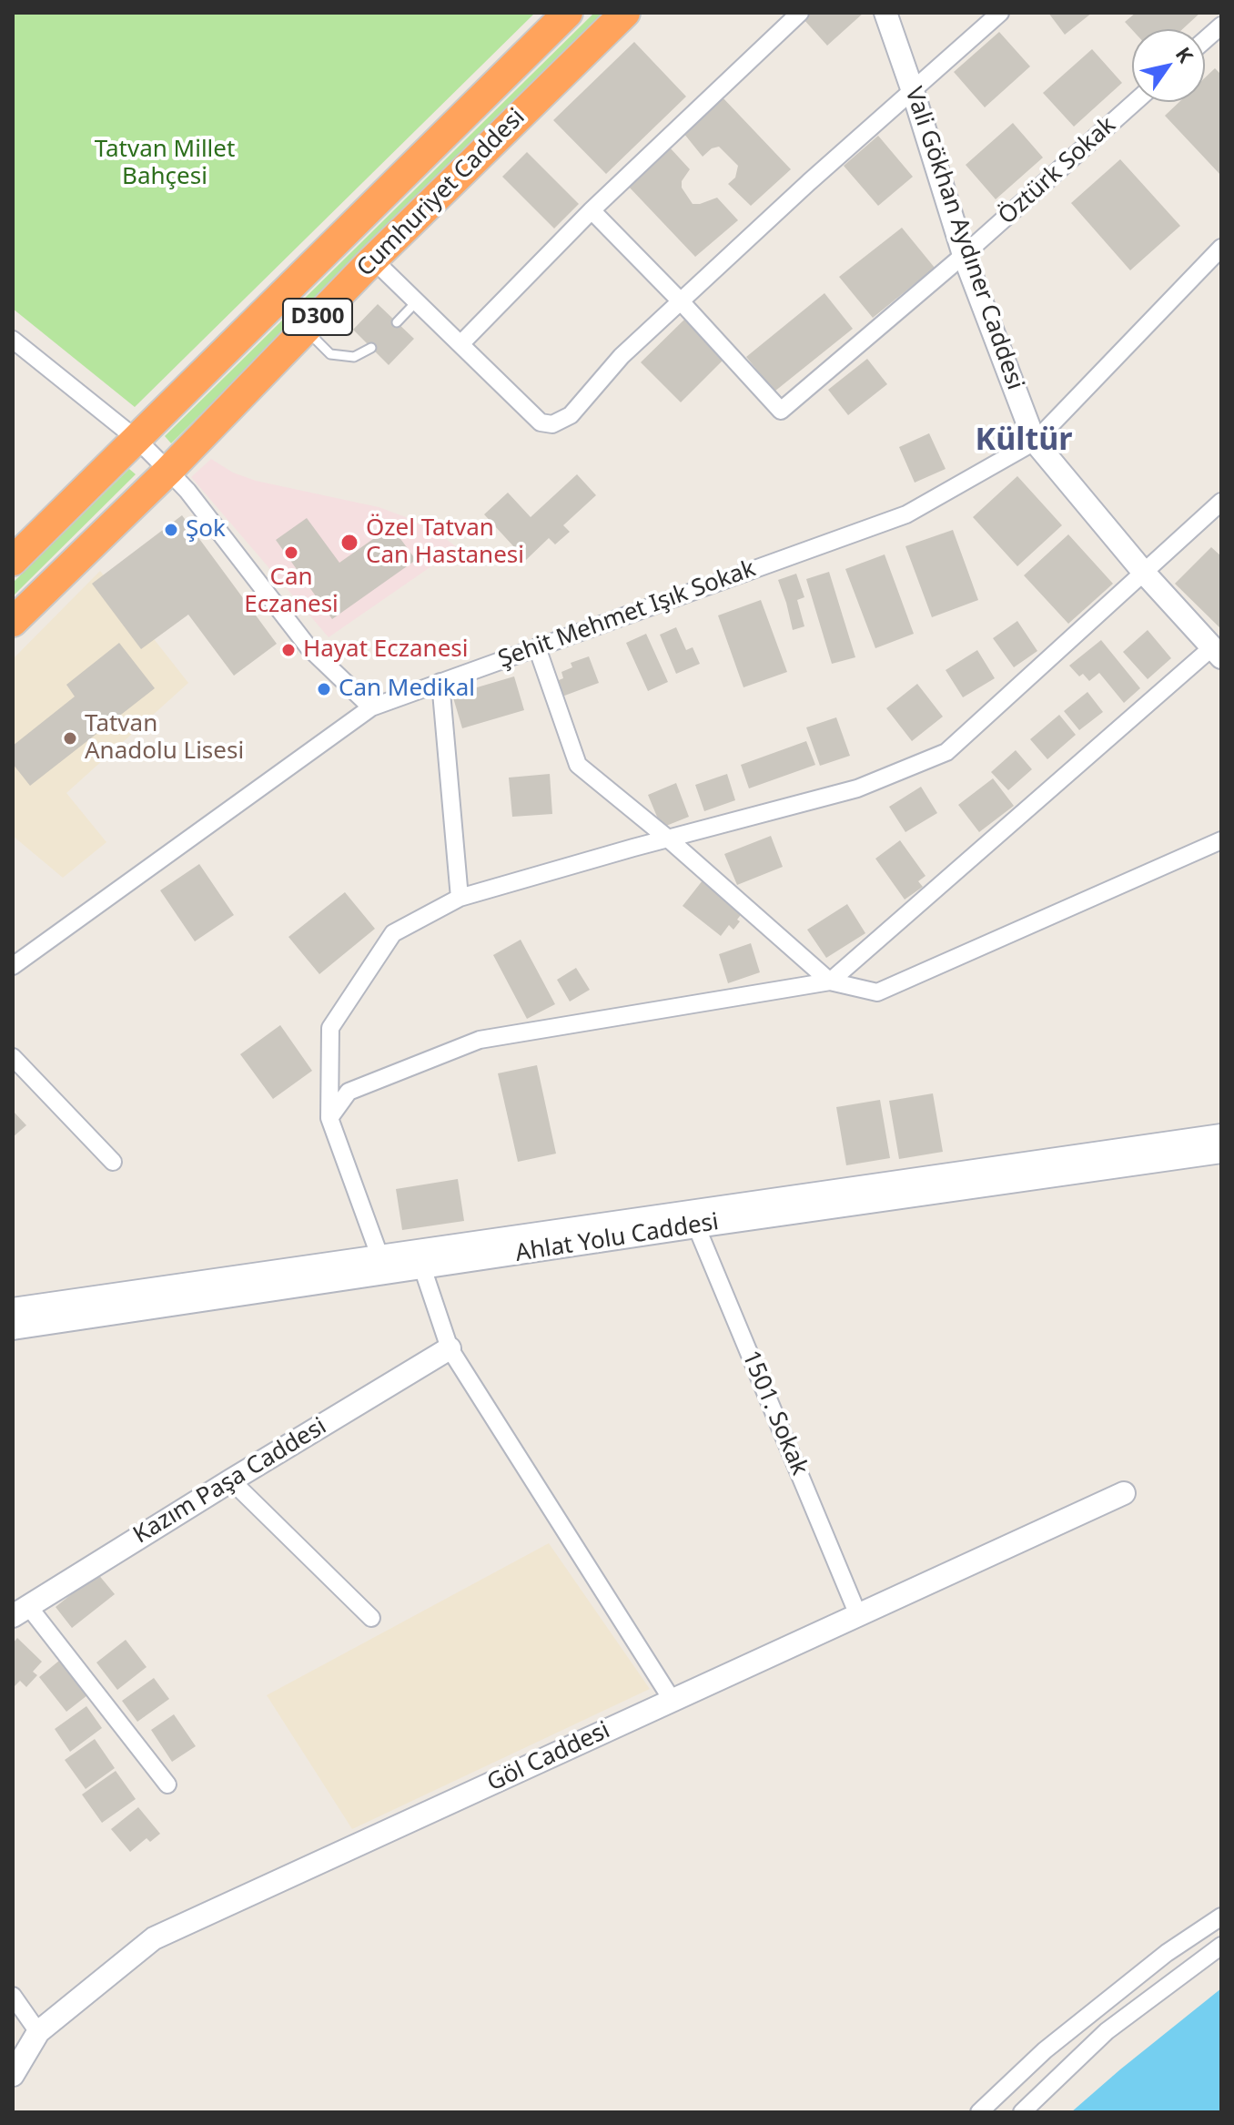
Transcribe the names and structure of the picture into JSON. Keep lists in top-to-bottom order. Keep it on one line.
{"streets":{"highway":["Cumhuriyet Caddesi","D300"],"street":["Öztürk Sokak","Vali Gökhan Aydıner Caddesi","Şehit Mehmet Işık Sokak","Ahlat Yolu Caddesi","1501. Sokak","Kazım Paşa Caddesi","Göl Caddesi"]},"crossings":[["Öztürk Sokak","Vali Gökhan Aydıner Caddesi"],["Vali Gökhan Aydıner Caddesi","Şehit Mehmet Işık Sokak"],["Ahlat Yolu Caddesi","1501. Sokak"],["1501. Sokak","Göl Caddesi"]],"districts":["Kültür"],"parks":["Tatvan Millet Bahçesi"],"places":["Şok","Özel Tatvan Can Hastanesi","Can Eczanesi","Hayat Eczanesi","Can Medikal","Tatvan Anadolu Lisesi"],"north":"top right"}
